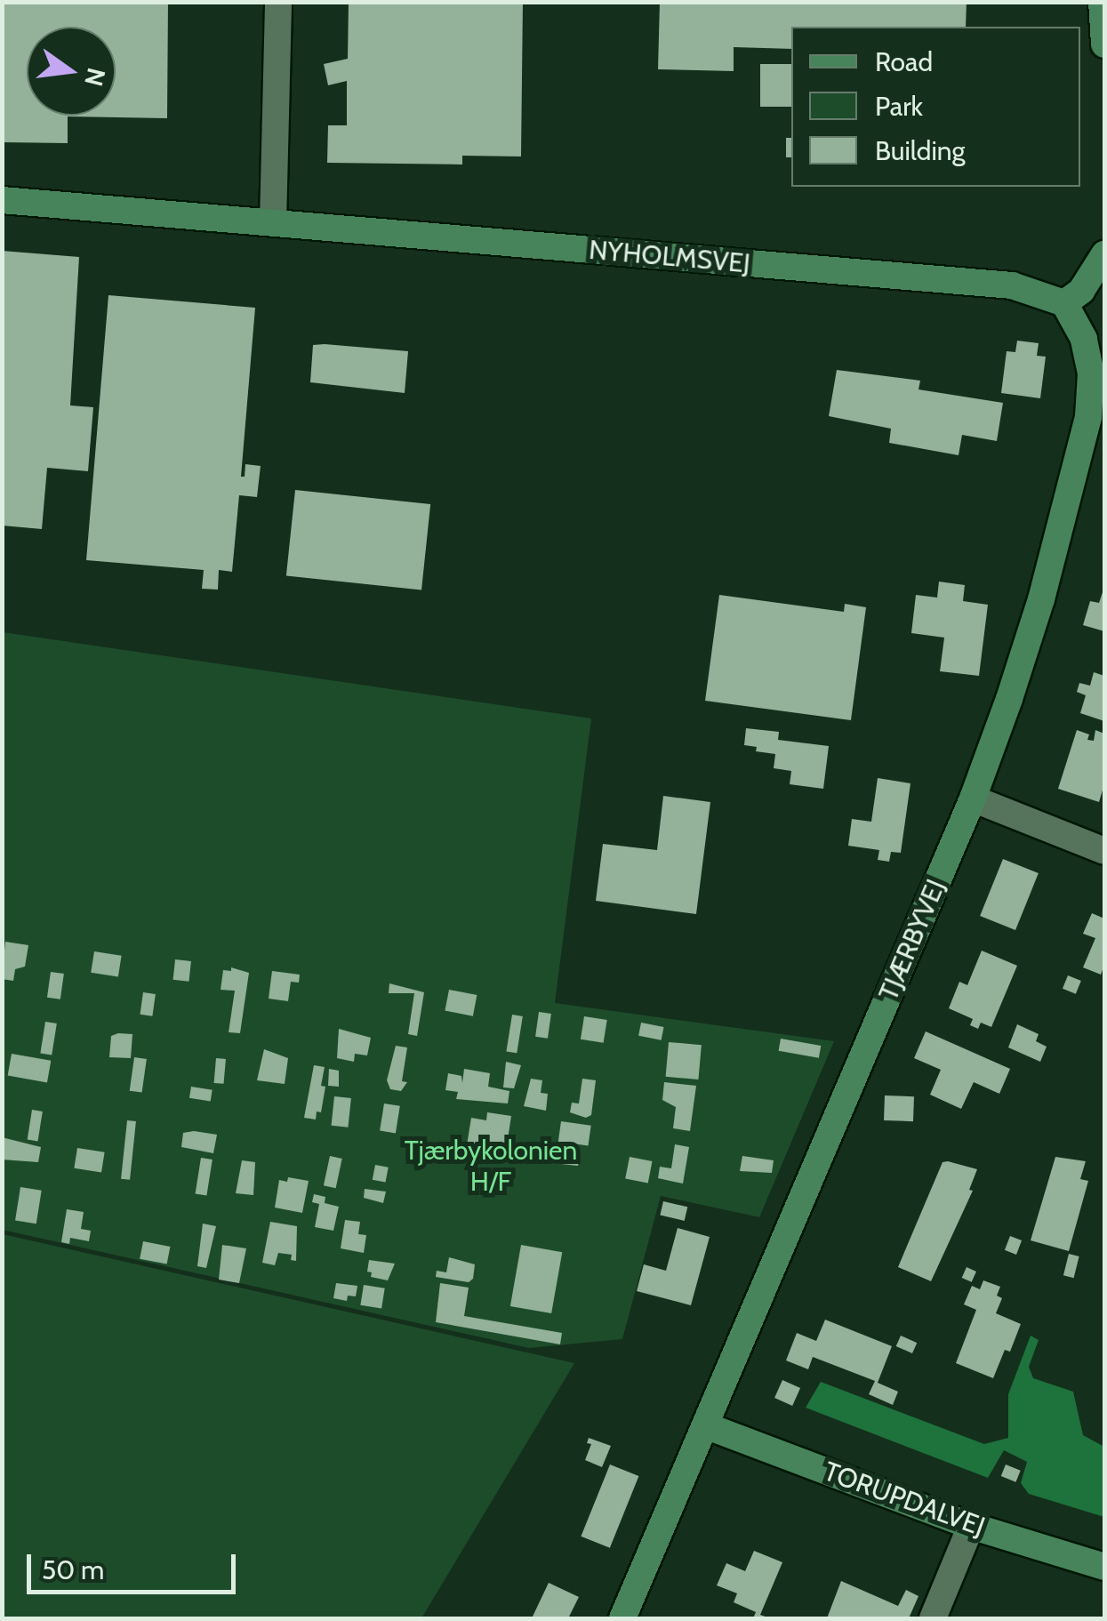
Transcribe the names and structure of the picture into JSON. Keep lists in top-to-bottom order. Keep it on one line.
{"streets":{"street":["NYHOLMSVEJ","TJÆRBYVEJ","TORUPDALVEJ"]},"crossings":[["NYHOLMSVEJ","TJÆRBYVEJ"],["TJÆRBYVEJ","TORUPDALVEJ"]],"parks":["Tjærbykolonien H/F"],"legend":["Road","Park","Building"],"scale_bar":"50 m","north":"right"}
